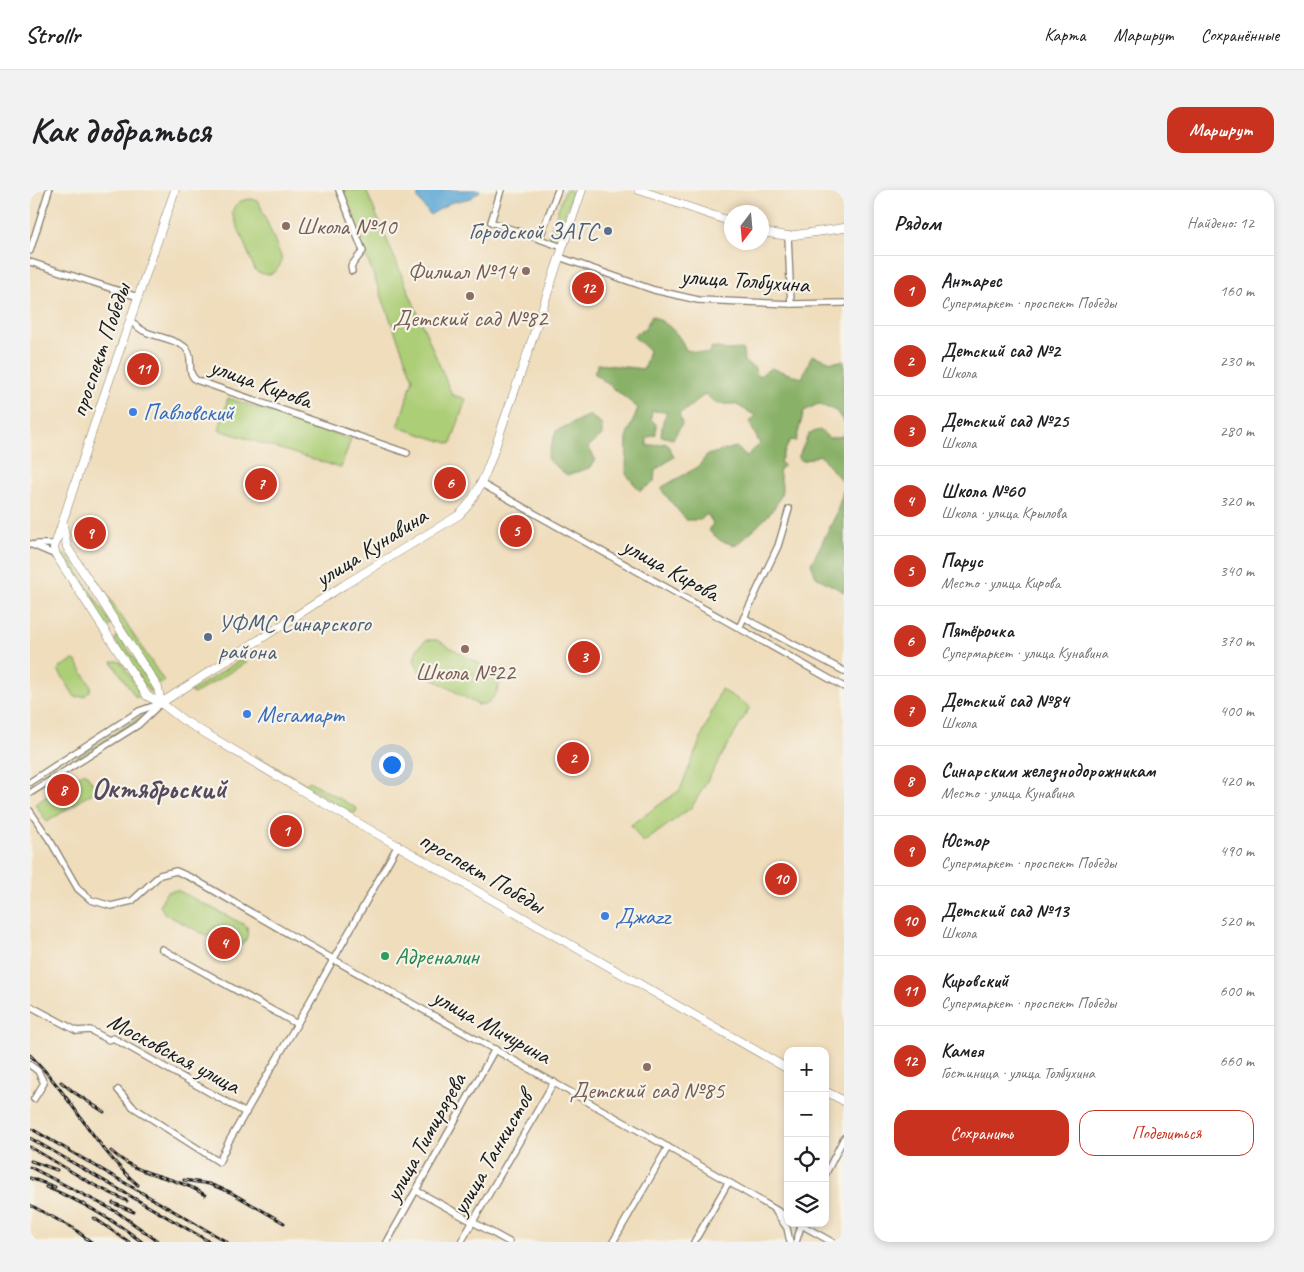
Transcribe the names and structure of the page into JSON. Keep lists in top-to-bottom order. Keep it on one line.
{"streets":{"main road":["проспект Победы","улица Кунавина"],"street":["улица Толбухина","улица Кирова","улица Мичурина","Московская улица","улица Тимирязева","улица Танкистов"]},"crossings":[["улица Толбухина","улица Кунавина"],["проспект Победы","улица Кирова"],["проспект Победы","улица Кунавина"],["улица Кирова","улица Кунавина"],["улица Мичурина","улица Тимирязева"],["улица Мичурина","улица Танкистов"]],"districts":["Октябрьский"],"places":["Школа №10","Городской ЗАГС","Филиал №14","Детский сад №82","Павловский","УФМС Синарского района","Школа №22","Мегамарт","Джаzz","Адреналин","Детский сад №85"],"north":"bottom","page":{"header":"Strollr","nav":["Карта","Маршрут","Сохранённые"],"buttons":["Маршрут",["Сохранить","Поделиться"]],"title":"Как добраться","heading":["Рядом","Найдено: 12"],"list":[{"mark":"1","name":"Антарес","note":"Супермаркет · проспект Победы","value":"160 m"},{"mark":"2","name":"Детский сад №2","note":"Школа","value":"230 m"},{"mark":"3","name":"Детский сад №25","note":"Школа","value":"280 m"},{"mark":"4","name":"Школа №60","note":"Школа · улица Крылова","value":"320 m"},{"mark":"5","name":"Парус","note":"Место · улица Кирова","value":"340 m"},{"mark":"6","name":"Пятёрочка","note":"Супермаркет · улица Кунавина","value":"370 m"},{"mark":"7","name":"Детский сад №84","note":"Школа","value":"400 m"},{"mark":"8","name":"Синарским железнодорожникам","note":"Место · улица Кунавина","value":"420 m"},{"mark":"9","name":"Юстор","note":"Супермаркет · проспект Победы","value":"490 m"},{"mark":"10","name":"Детский сад №13","note":"Школа","value":"520 m"},{"mark":"11","name":"Кировский","note":"Супермаркет · проспект Победы","value":"600 m"},{"mark":"12","name":"Камея","note":"Гостиница · улица Толбухина","value":"660 m"}],"pins":["12","11","6","7","5","9","3","2","8","1","10","4"],"map_buttons":["+","−"]}}
